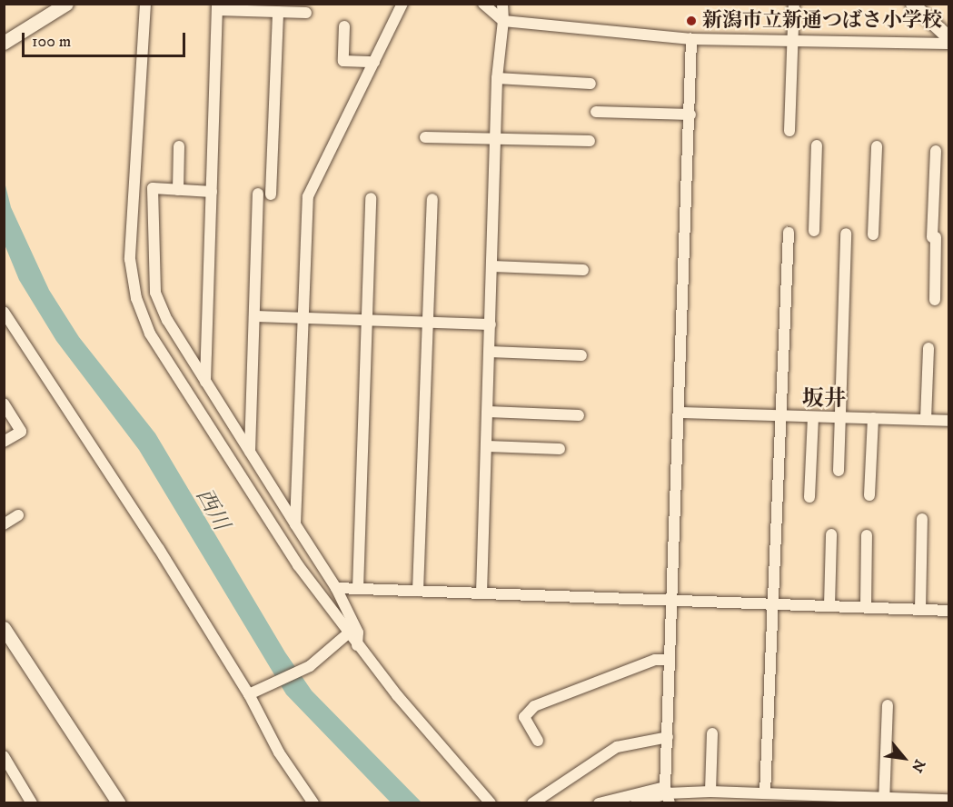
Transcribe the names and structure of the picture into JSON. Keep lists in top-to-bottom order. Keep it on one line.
{"districts":["坂井"],"water":["西川"],"places":["新潟市立新通つばさ小学校"],"scale_bar":"100 m","north":"bottom right"}
